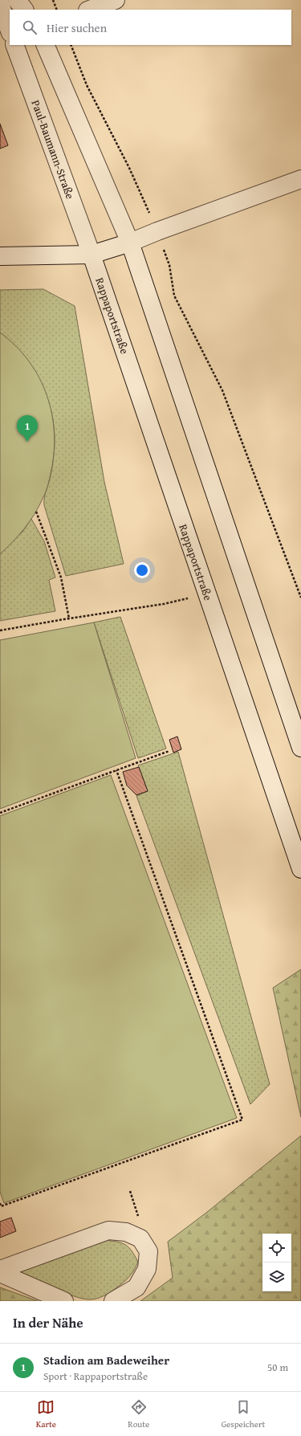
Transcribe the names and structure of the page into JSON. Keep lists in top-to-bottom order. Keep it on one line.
{"streets":{"main road":["Paul-Baumann-Straße","Rappaportstraße"]},"crossings":[["Paul-Baumann-Straße","Rappaportstraße"]],"page":{"search":"Hier suchen","pins":"1","heading":"In der Nähe","list":[{"mark":"1","name":"Stadion am Badeweiher","note":"Sport · Rappaportstraße","value":"50 m"}],"nav":["Karte","Route","Gespeichert"]}}
